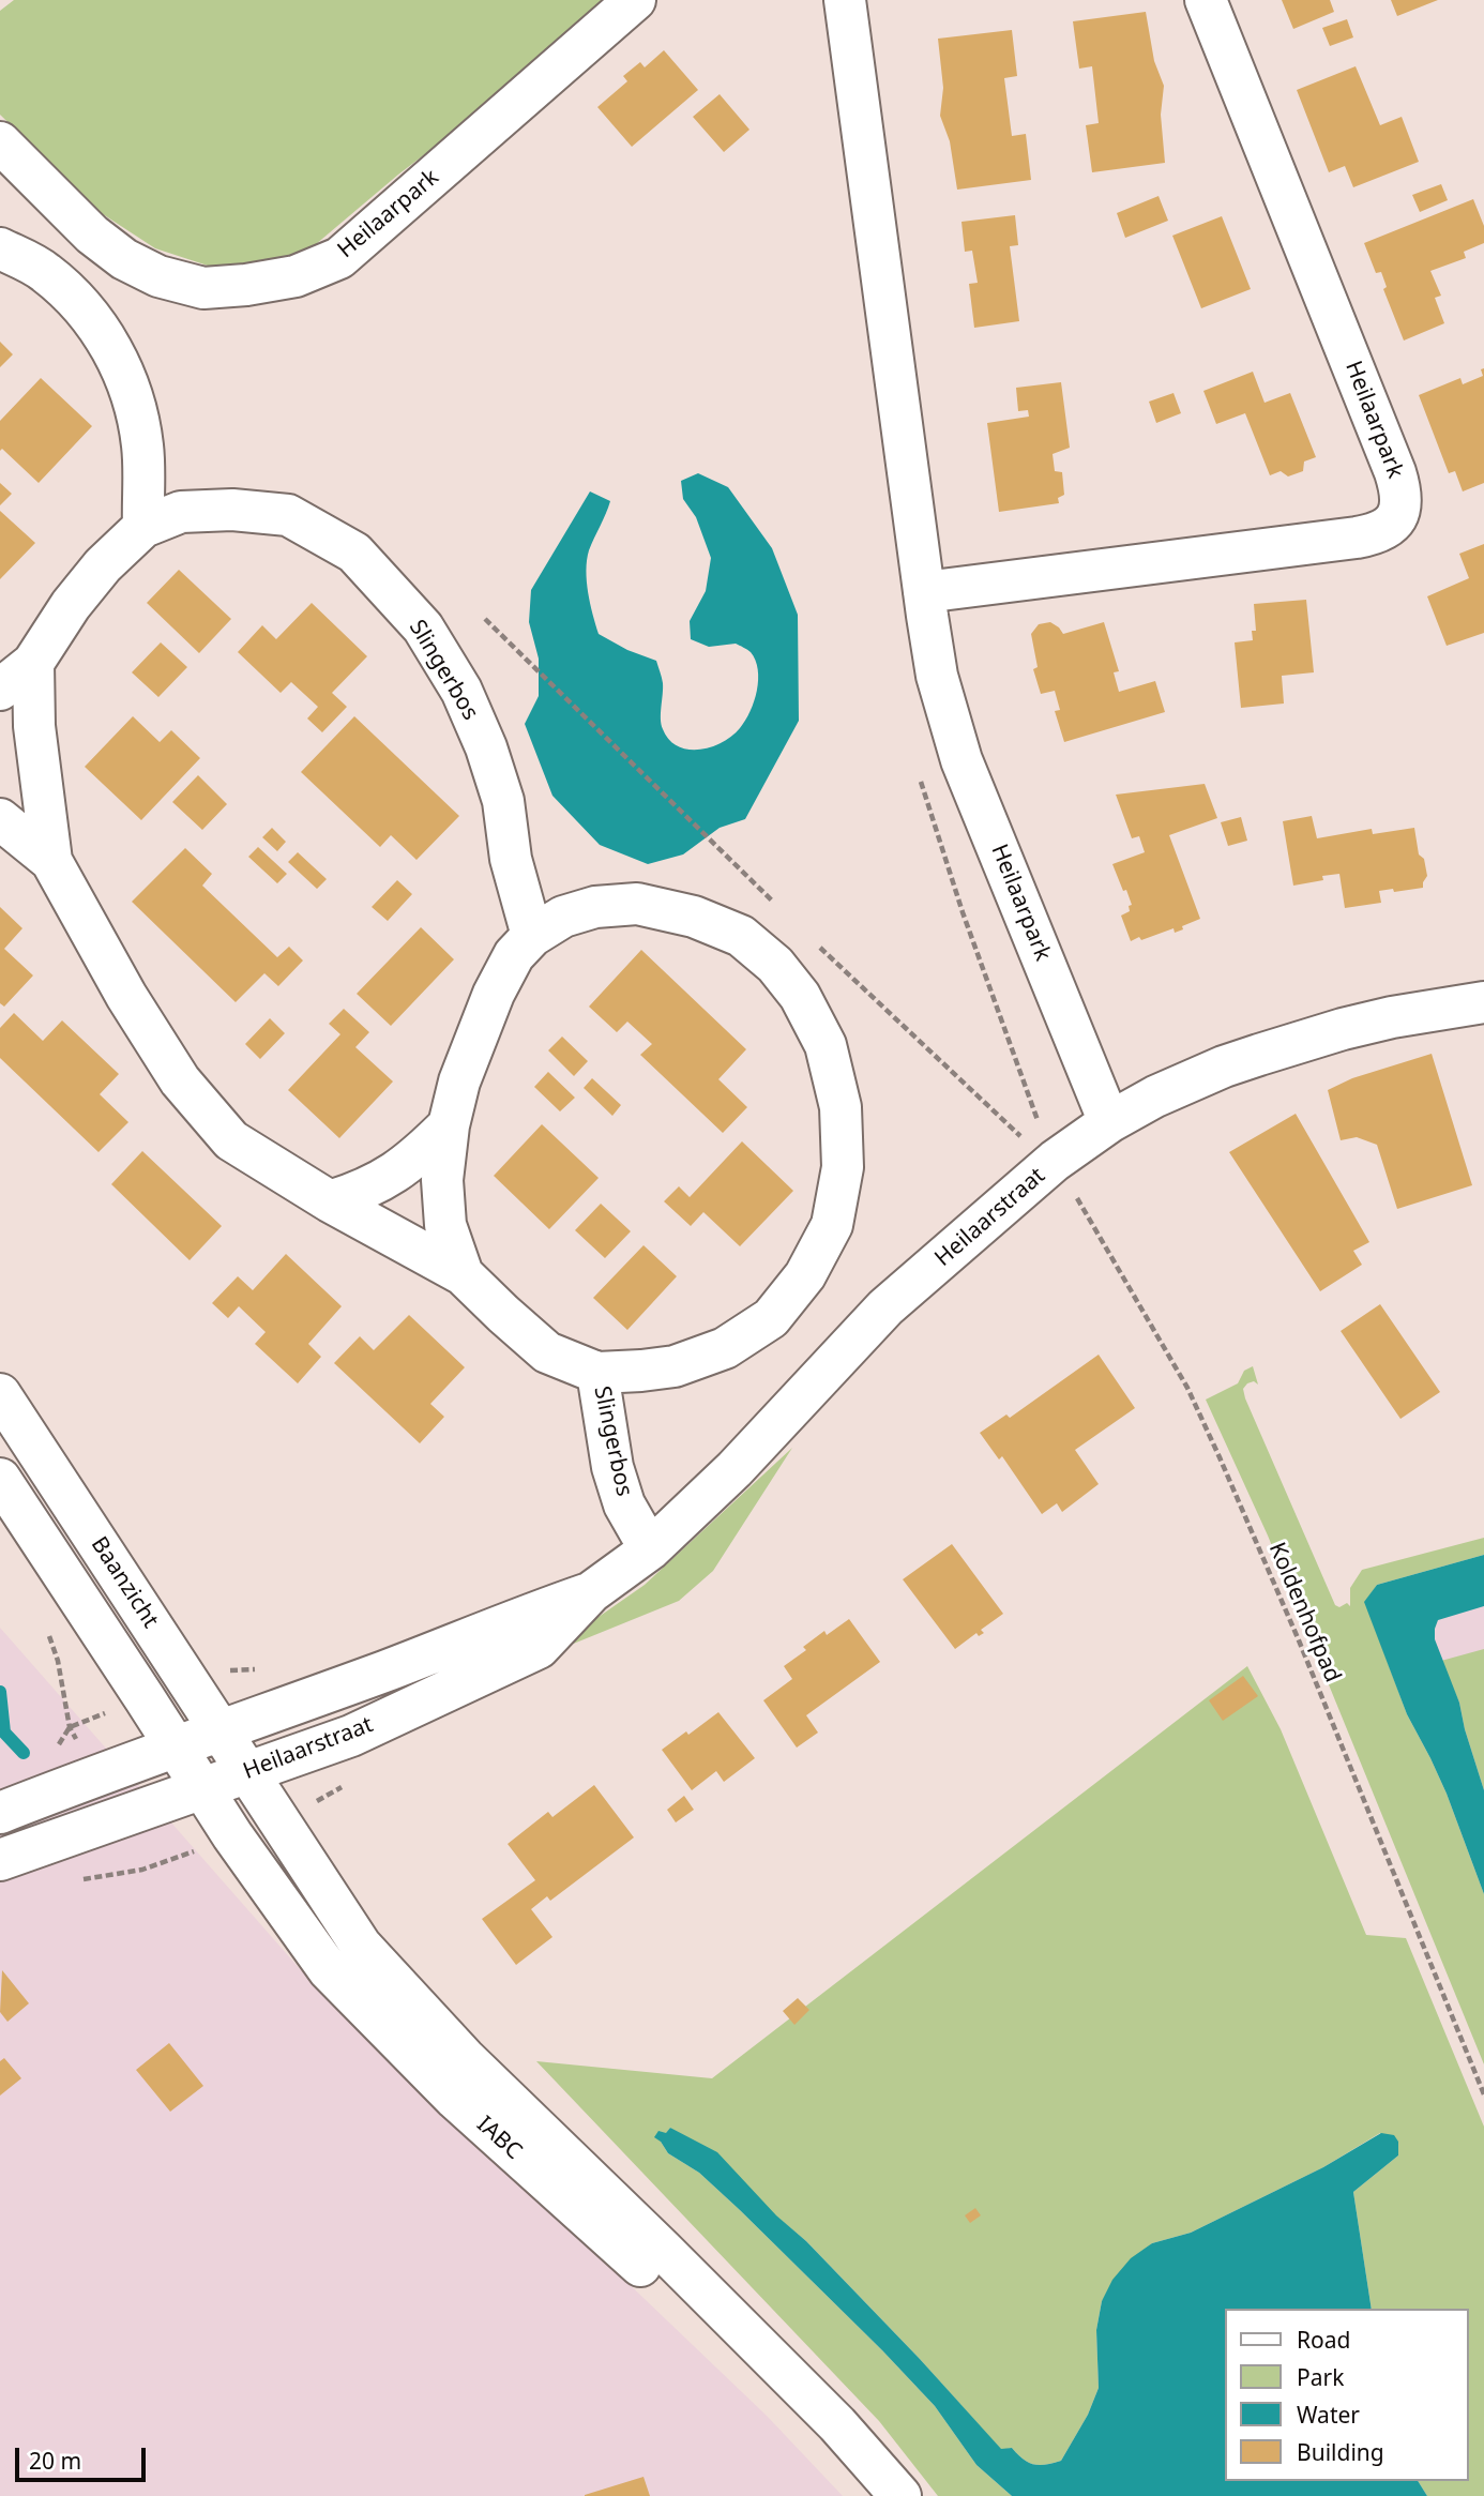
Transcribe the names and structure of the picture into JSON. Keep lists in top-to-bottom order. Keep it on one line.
{"streets":{"street":["Heilaarpark","Slingerbos","Heilaarstraat","Baanzicht","IABC"],"path":["Koldenhofpad"]},"crossings":[["Heilaarpark","Heilaarstraat"],["Slingerbos","Heilaarstraat"],["Heilaarstraat","Baanzicht"],["Heilaarstraat","Koldenhofpad"],["Heilaarstraat","IABC"],["Baanzicht","IABC"]],"legend":["Road","Park","Water","Building"],"scale_bar":"20 m"}
